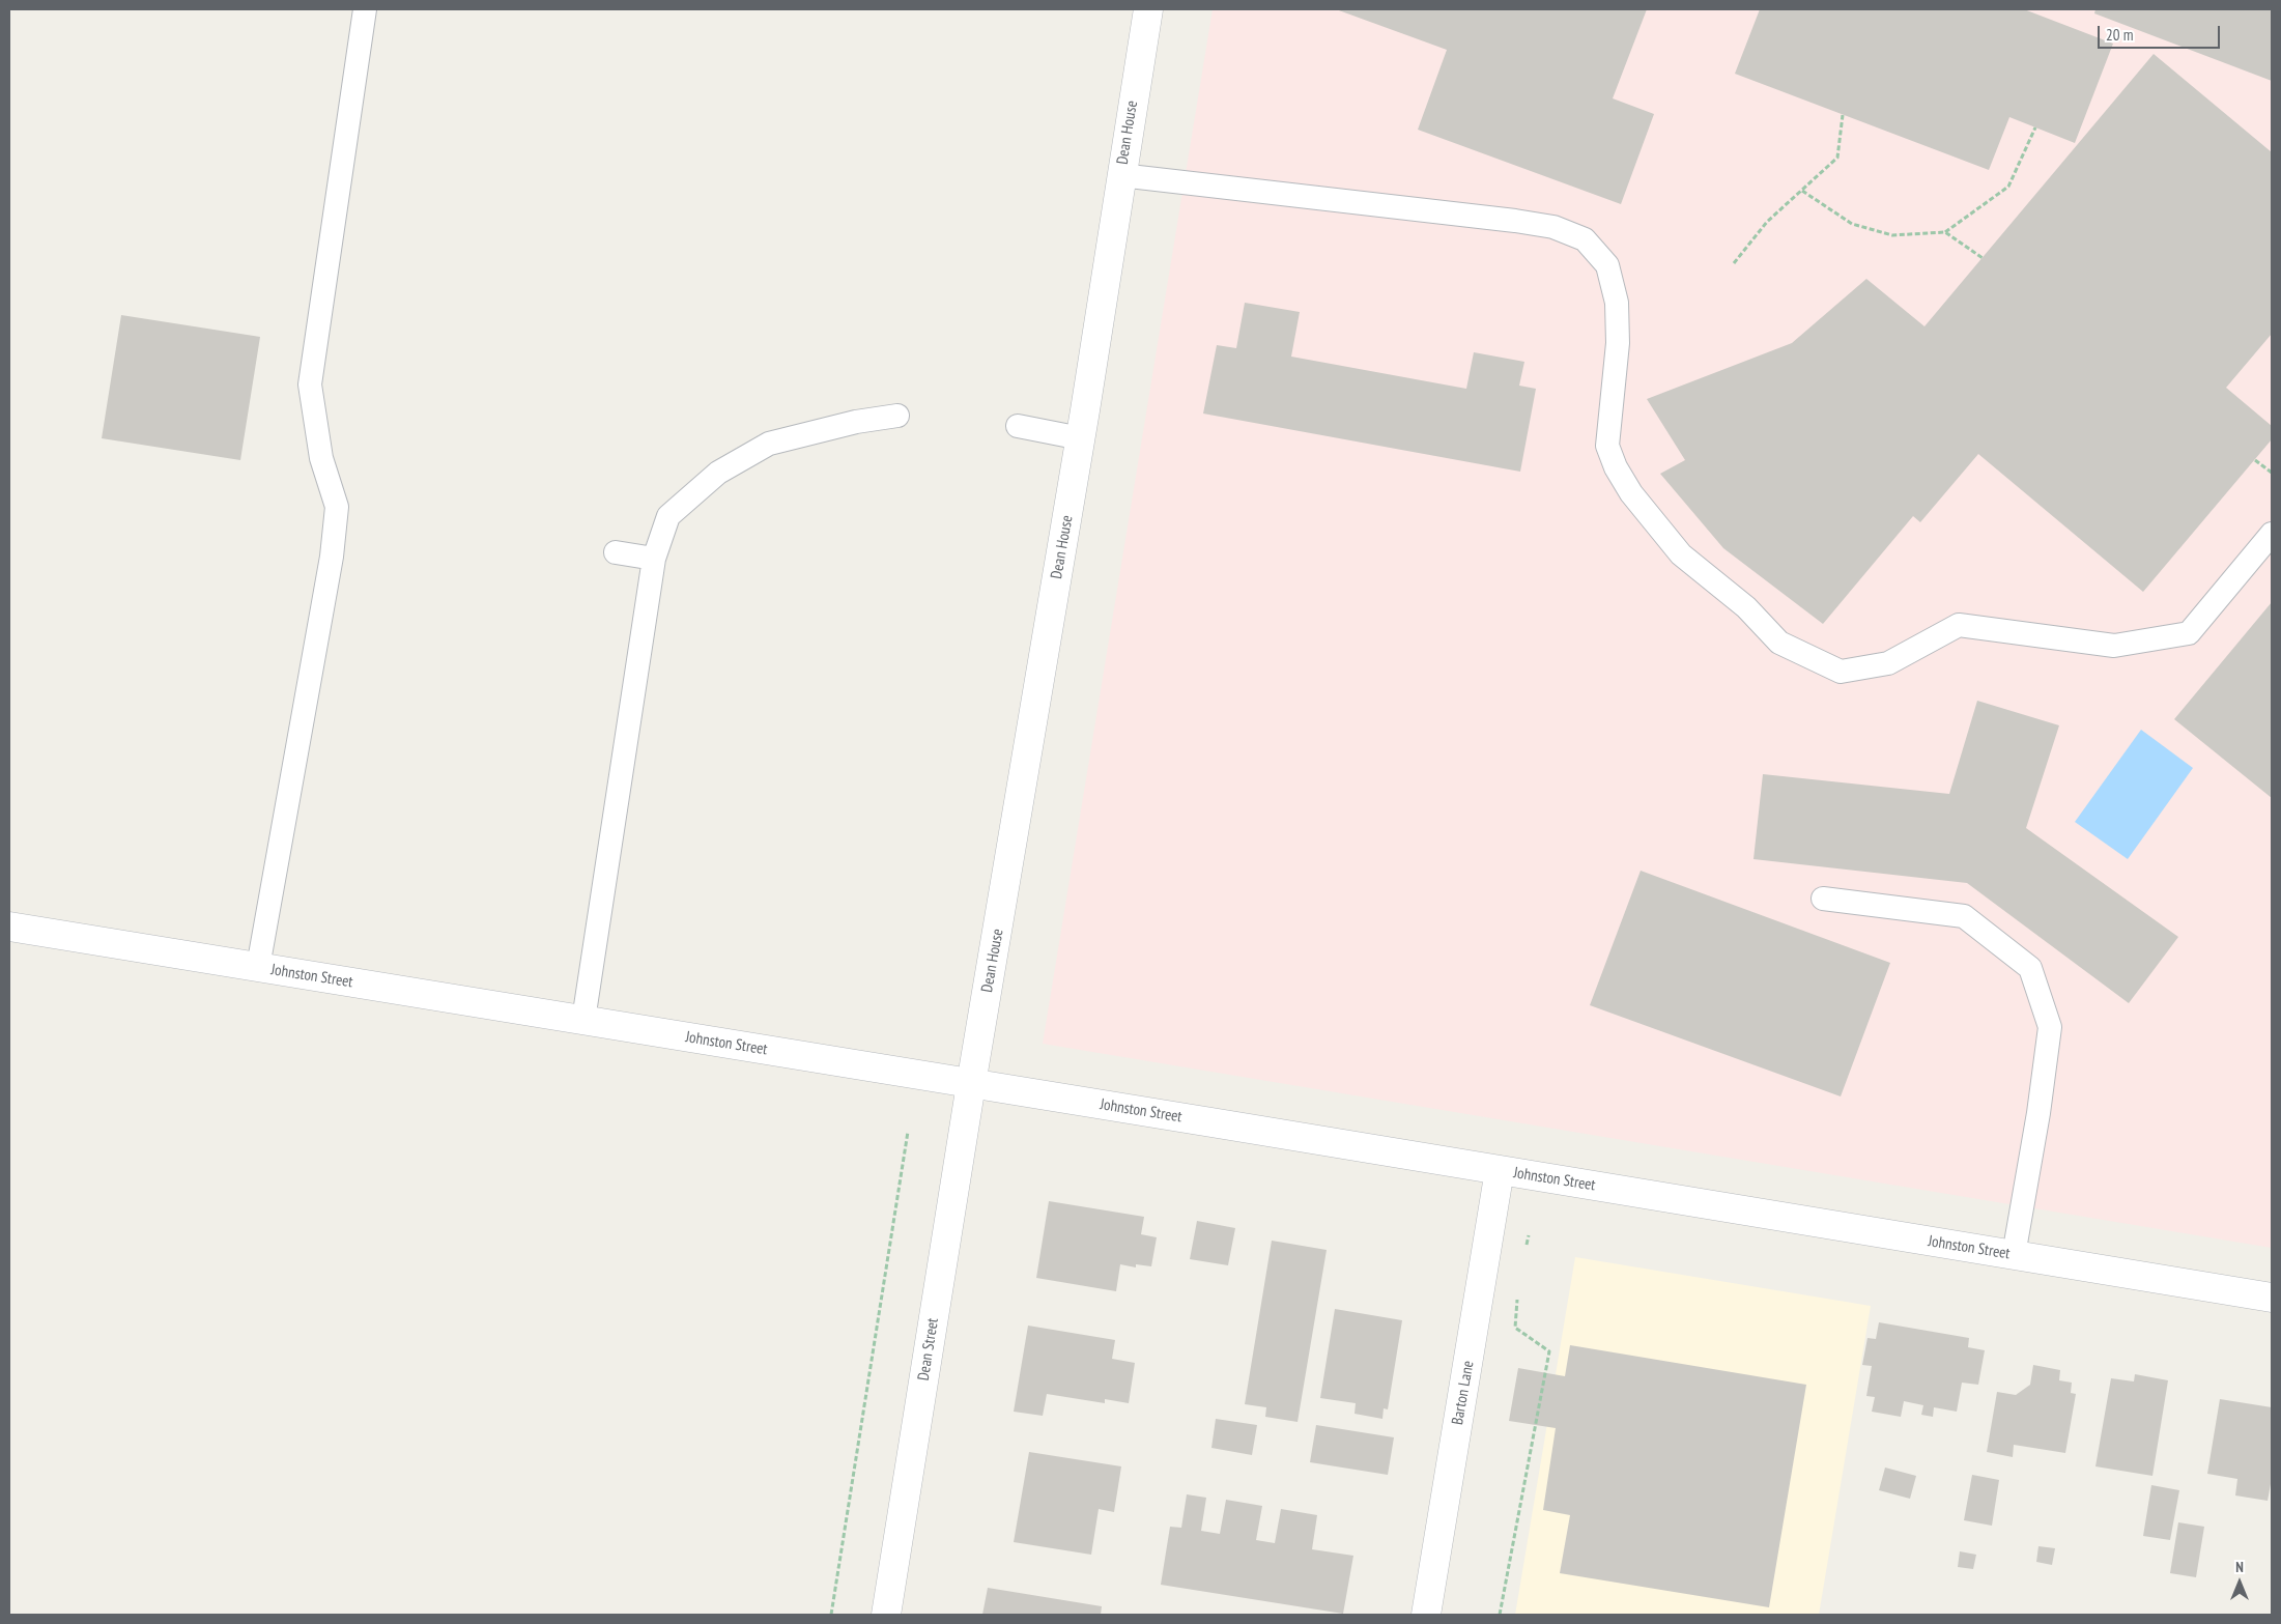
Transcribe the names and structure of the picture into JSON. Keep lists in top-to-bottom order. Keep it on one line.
{"streets":{"street":["Dean House","Johnston Street","Dean Street","Barton Lane"]},"crossings":[["Dean House","Johnston Street"],["Dean House","Dean Street"],["Johnston Street","Dean Street"],["Johnston Street","Barton Lane"]],"scale_bar":"20 m","north":"top"}
